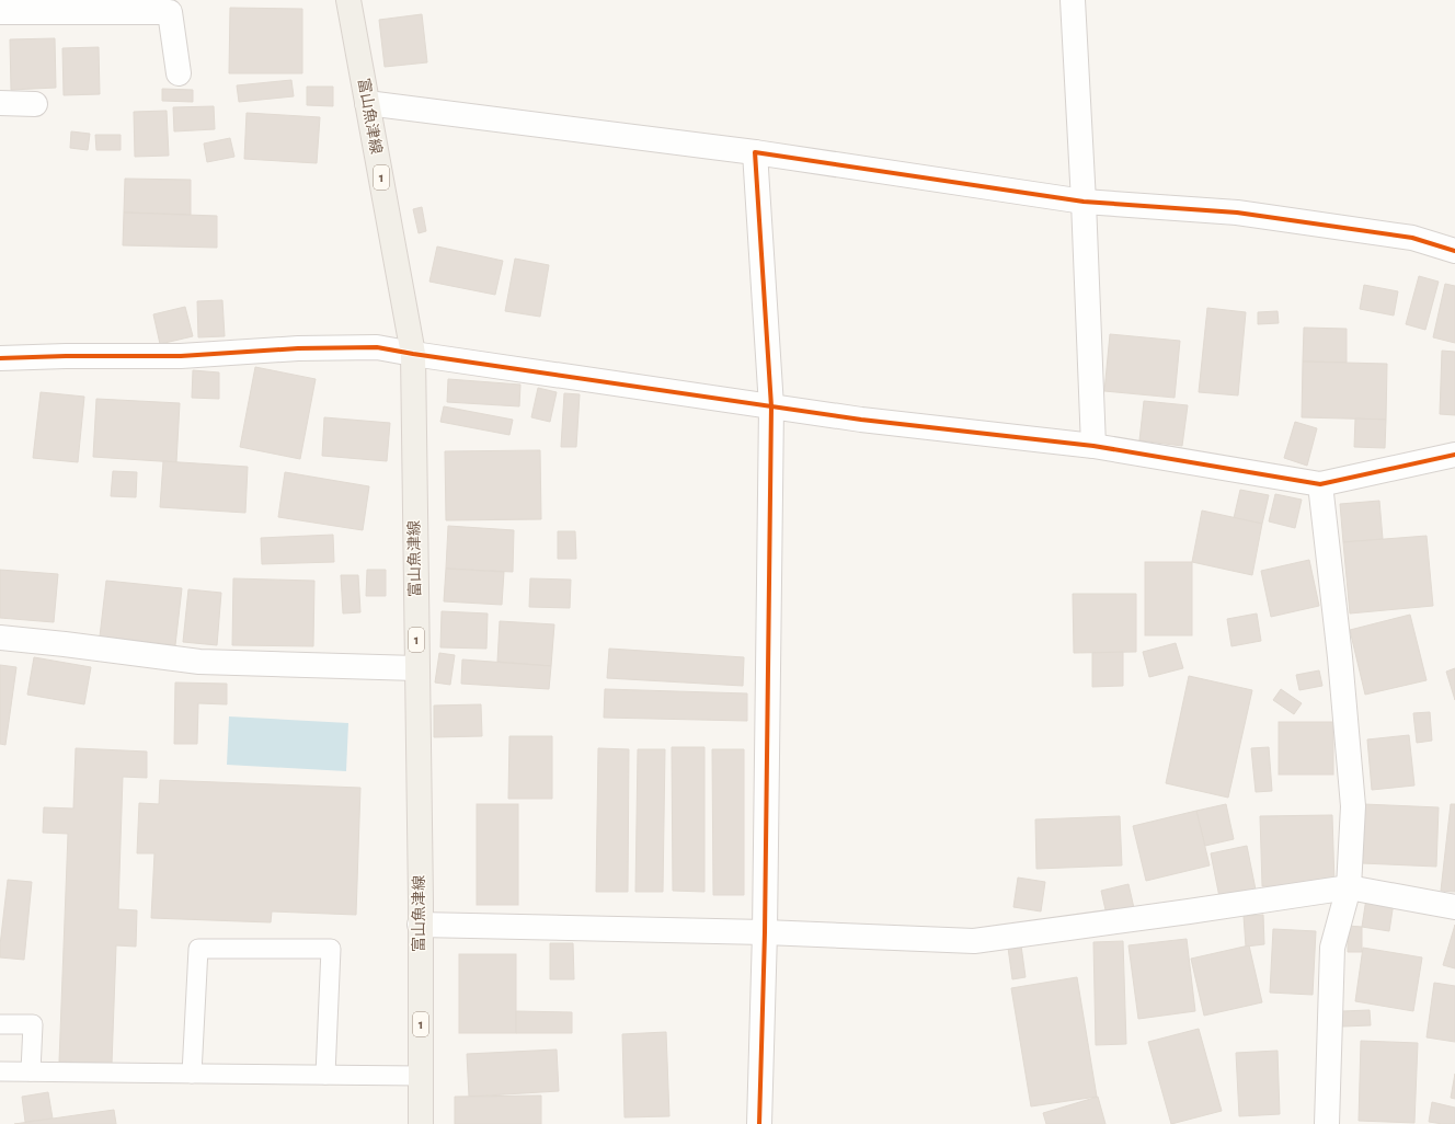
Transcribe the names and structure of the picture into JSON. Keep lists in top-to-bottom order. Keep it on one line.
{"streets":{"main road":["富山魚津線","1"]}}
